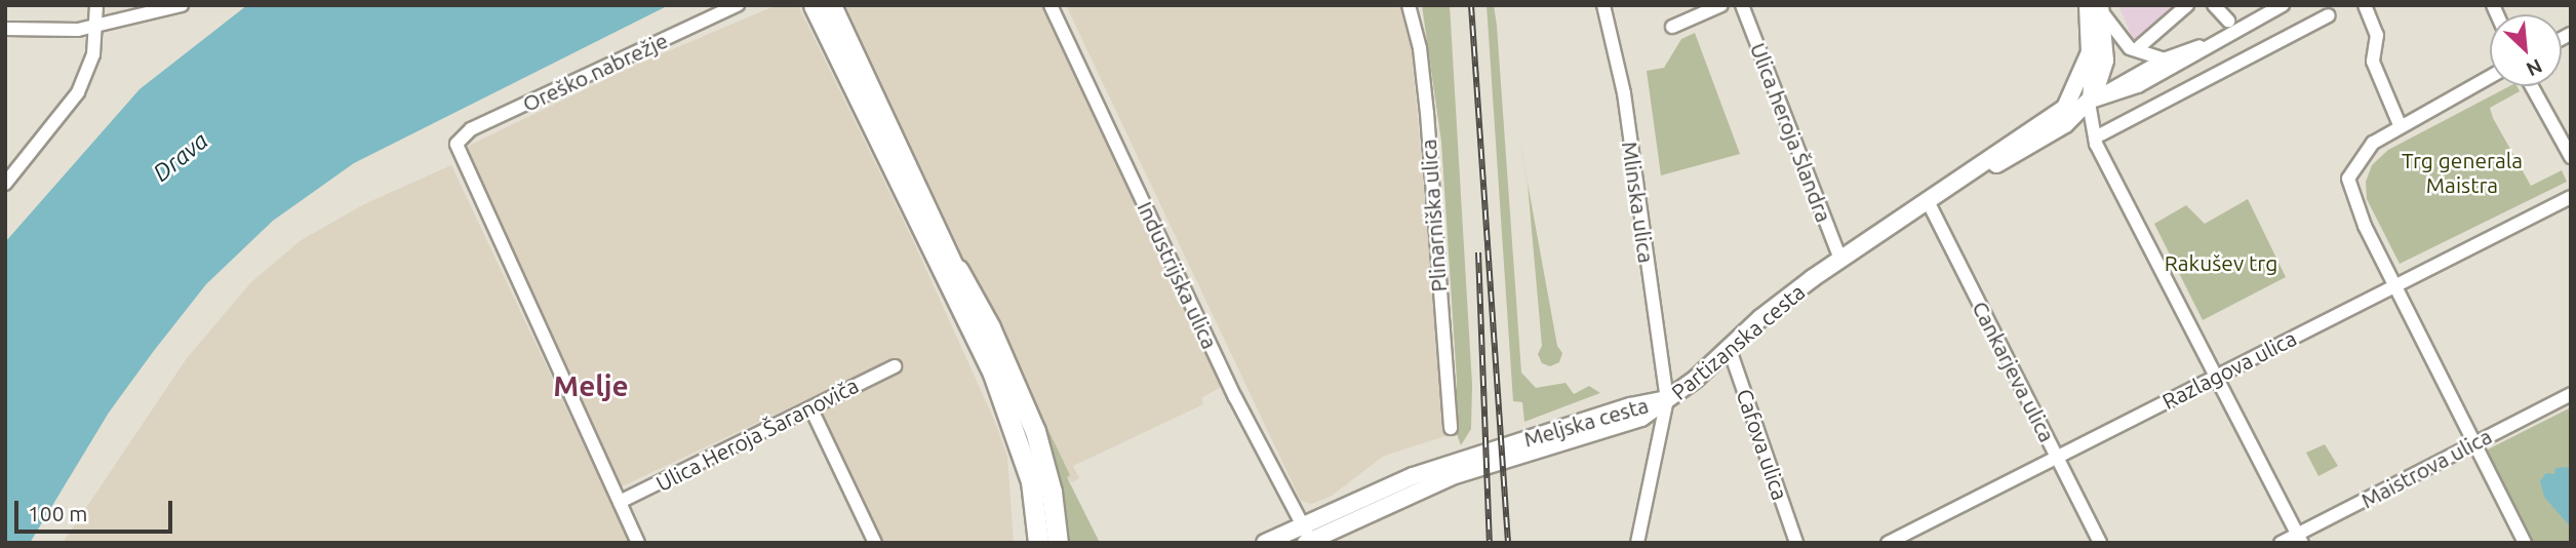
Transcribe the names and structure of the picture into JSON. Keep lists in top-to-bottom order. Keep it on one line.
{"streets":{"main road":["Partizanska cesta","Meljska cesta"],"street":["Oreško nabrežje","Ulica heroja Šlandra","Mlinska ulica","Plinarniška ulica","Industrijska ulica","Razlagova ulica","Cankarjeva ulica","Ulica Heroja Šaranoviča","Cafova ulica","Maistrova ulica"]},"crossings":[["Oreško nabrežje","Ulica Heroja Šaranoviča"],["Ulica heroja Šlandra","Partizanska cesta"],["Mlinska ulica","Partizanska cesta"],["Mlinska ulica","Meljska cesta"],["Industrijska ulica","Meljska cesta"],["Partizanska cesta","Cankarjeva ulica"],["Partizanska cesta","Meljska cesta"],["Partizanska cesta","Cafova ulica"],["Razlagova ulica","Cankarjeva ulica"]],"districts":["Melje"],"water":["Drava"],"parks":["Trg generala Maistra","Rakušev trg"],"scale_bar":"100 m","north":"bottom right"}
